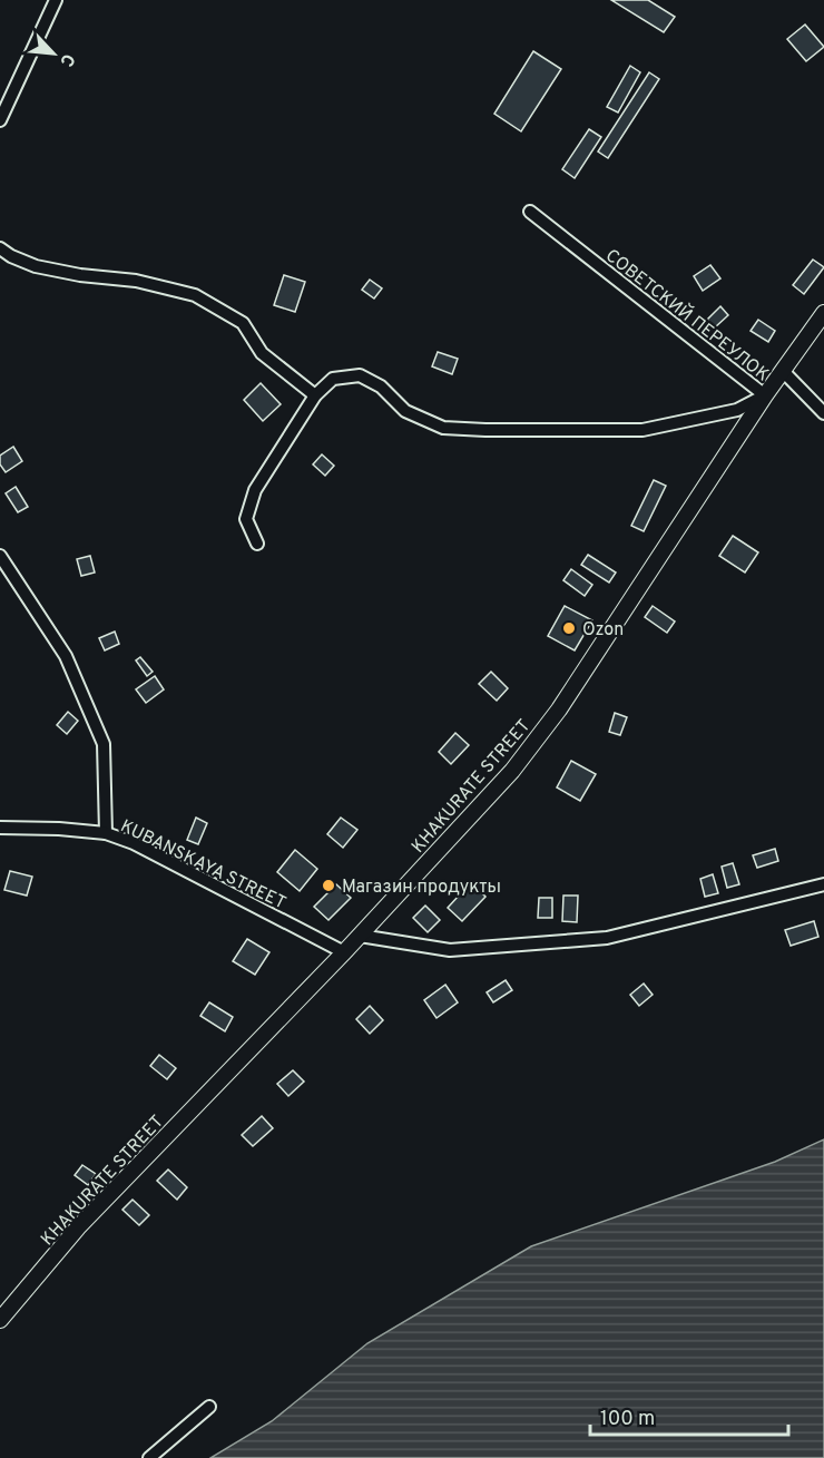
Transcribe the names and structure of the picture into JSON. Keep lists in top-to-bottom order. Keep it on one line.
{"streets":{"street":["СОВЕТСКИЙ ПЕРЕУЛОК","KHAKURATE STREET","KUBANSKAYA STREET"]},"crossings":[["СОВЕТСКИЙ ПЕРЕУЛОК","KHAKURATE STREET"],["KHAKURATE STREET","KUBANSKAYA STREET"]],"places":["Ozon","Магазин продукты"],"scale_bar":"100 m","north":"bottom right"}
